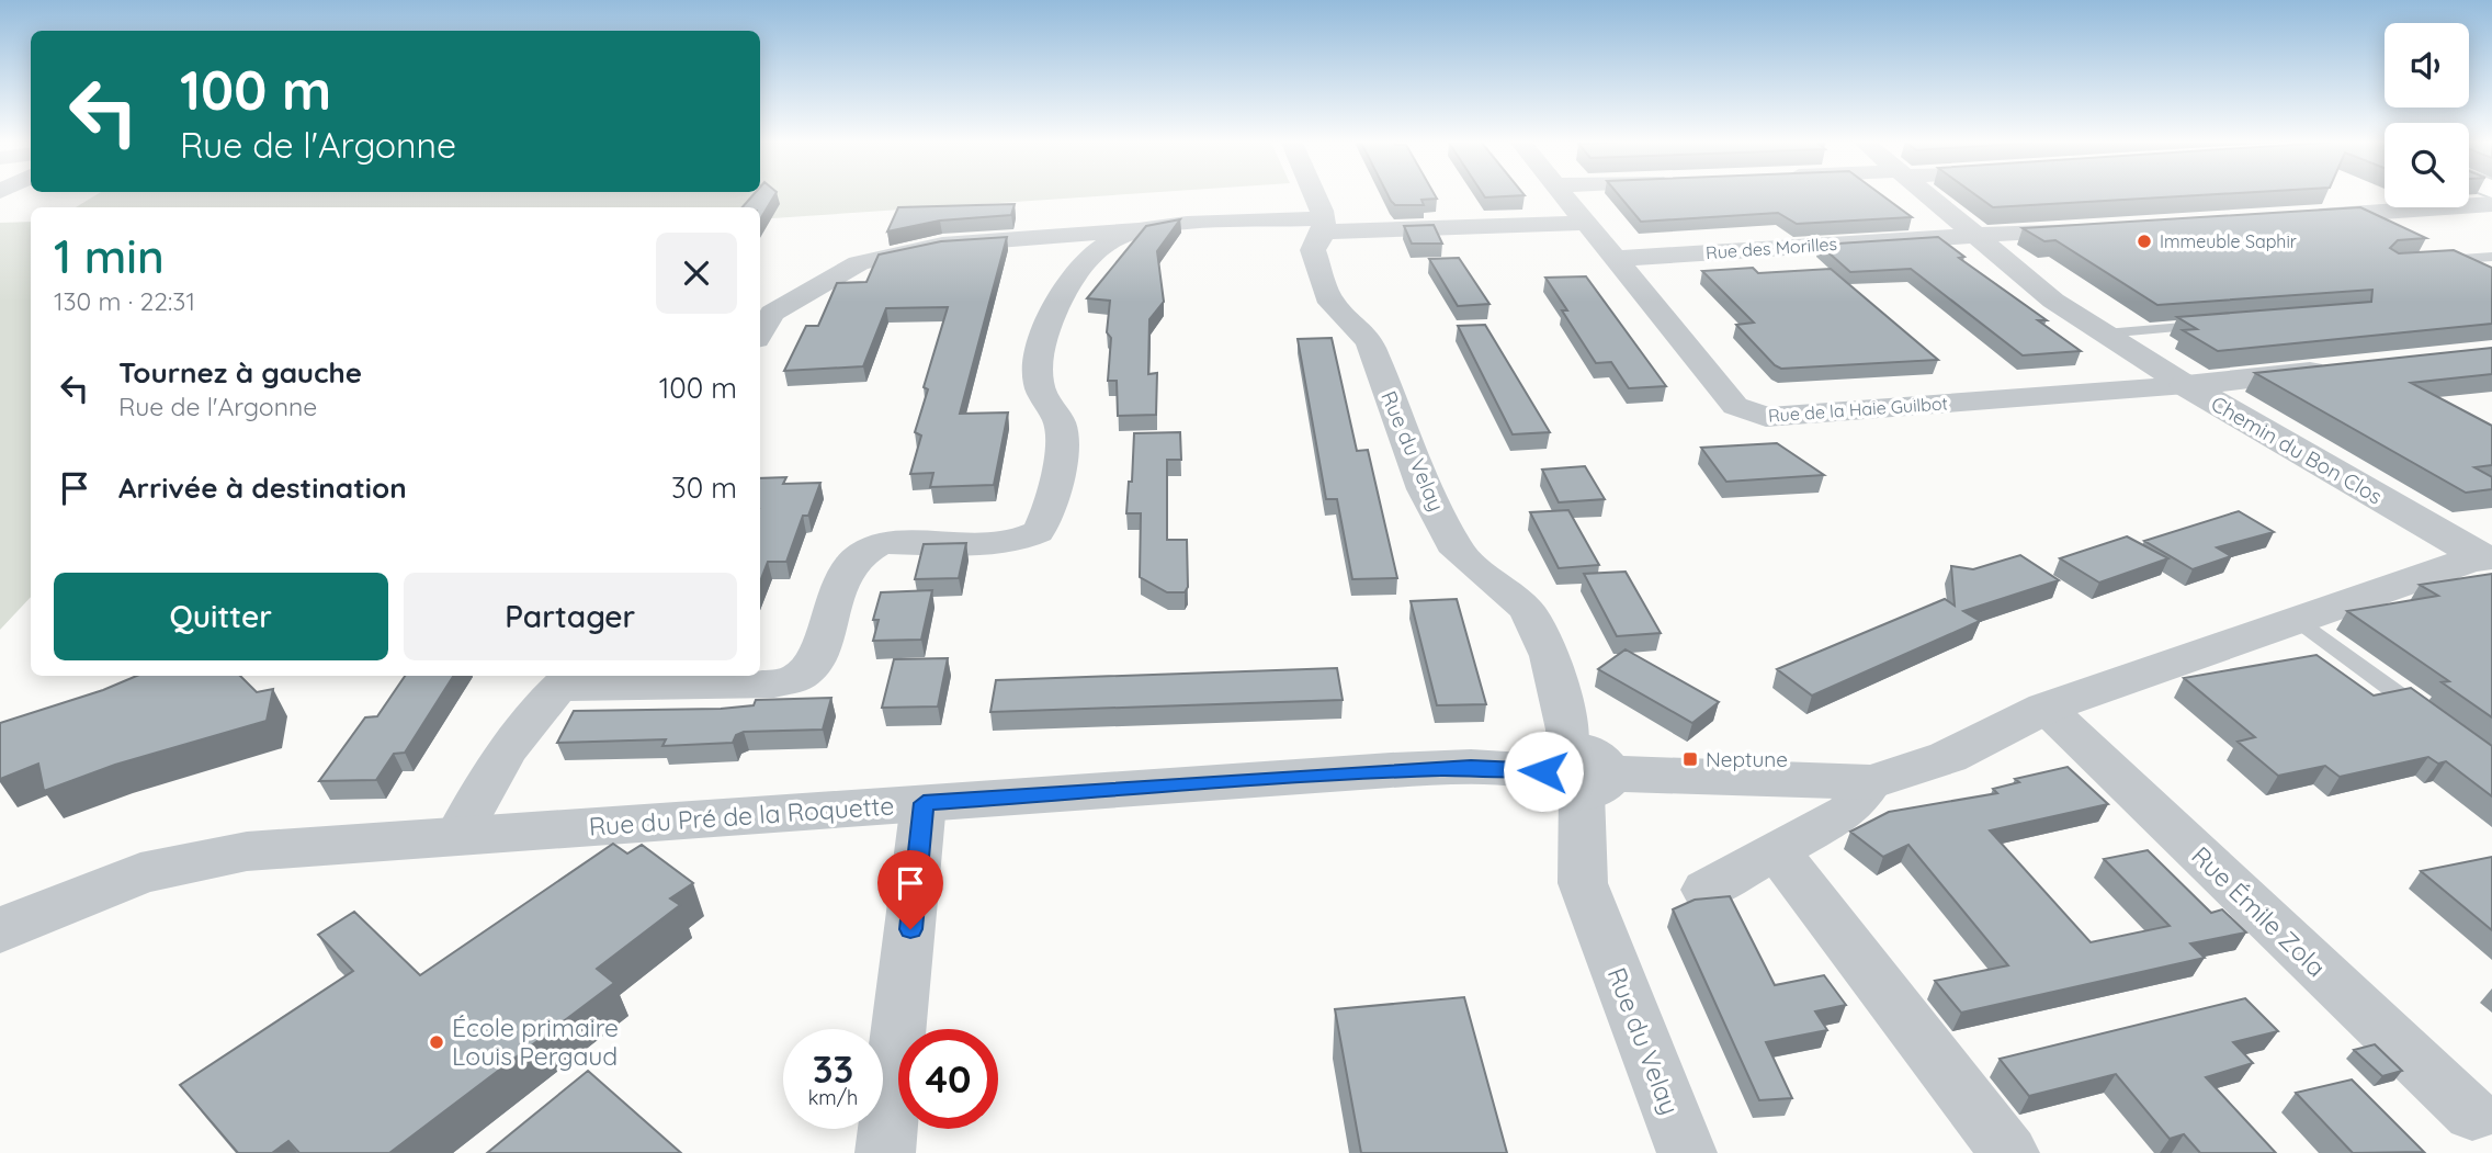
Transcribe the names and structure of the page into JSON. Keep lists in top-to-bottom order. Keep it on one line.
{"streets":{"street":["Rue des Morilles","Rue de la Haie Guilbot","Chemin du Bon Clos","Rue du Velay","Rue du Pré de la Roquette","Rue Émile Zola"]},"crossings":[["Rue des Morilles","Rue de la Haie Guilbot"],["Rue des Morilles","Chemin du Bon Clos"],["Rue de la Haie Guilbot","Chemin du Bon Clos"],["Rue du Velay","Rue du Pré de la Roquette"]],"places":{"other":["Immeuble Saphir","École primaire Louis Pergaud"],"transit":["Neptune"]},"page":{"turn":["100 m","Rue de l'Argonne"],"heading":["1 min","130 m · 22:31"],"list":[{"name":"Tournez à gauche","note":"Rue de l'Argonne","value":"100 m"},{"name":"Arrivée à destination","value":"30 m"}],"buttons":["Quitter","Partager"],"speed":"33 km/h","limit":"40"}}
